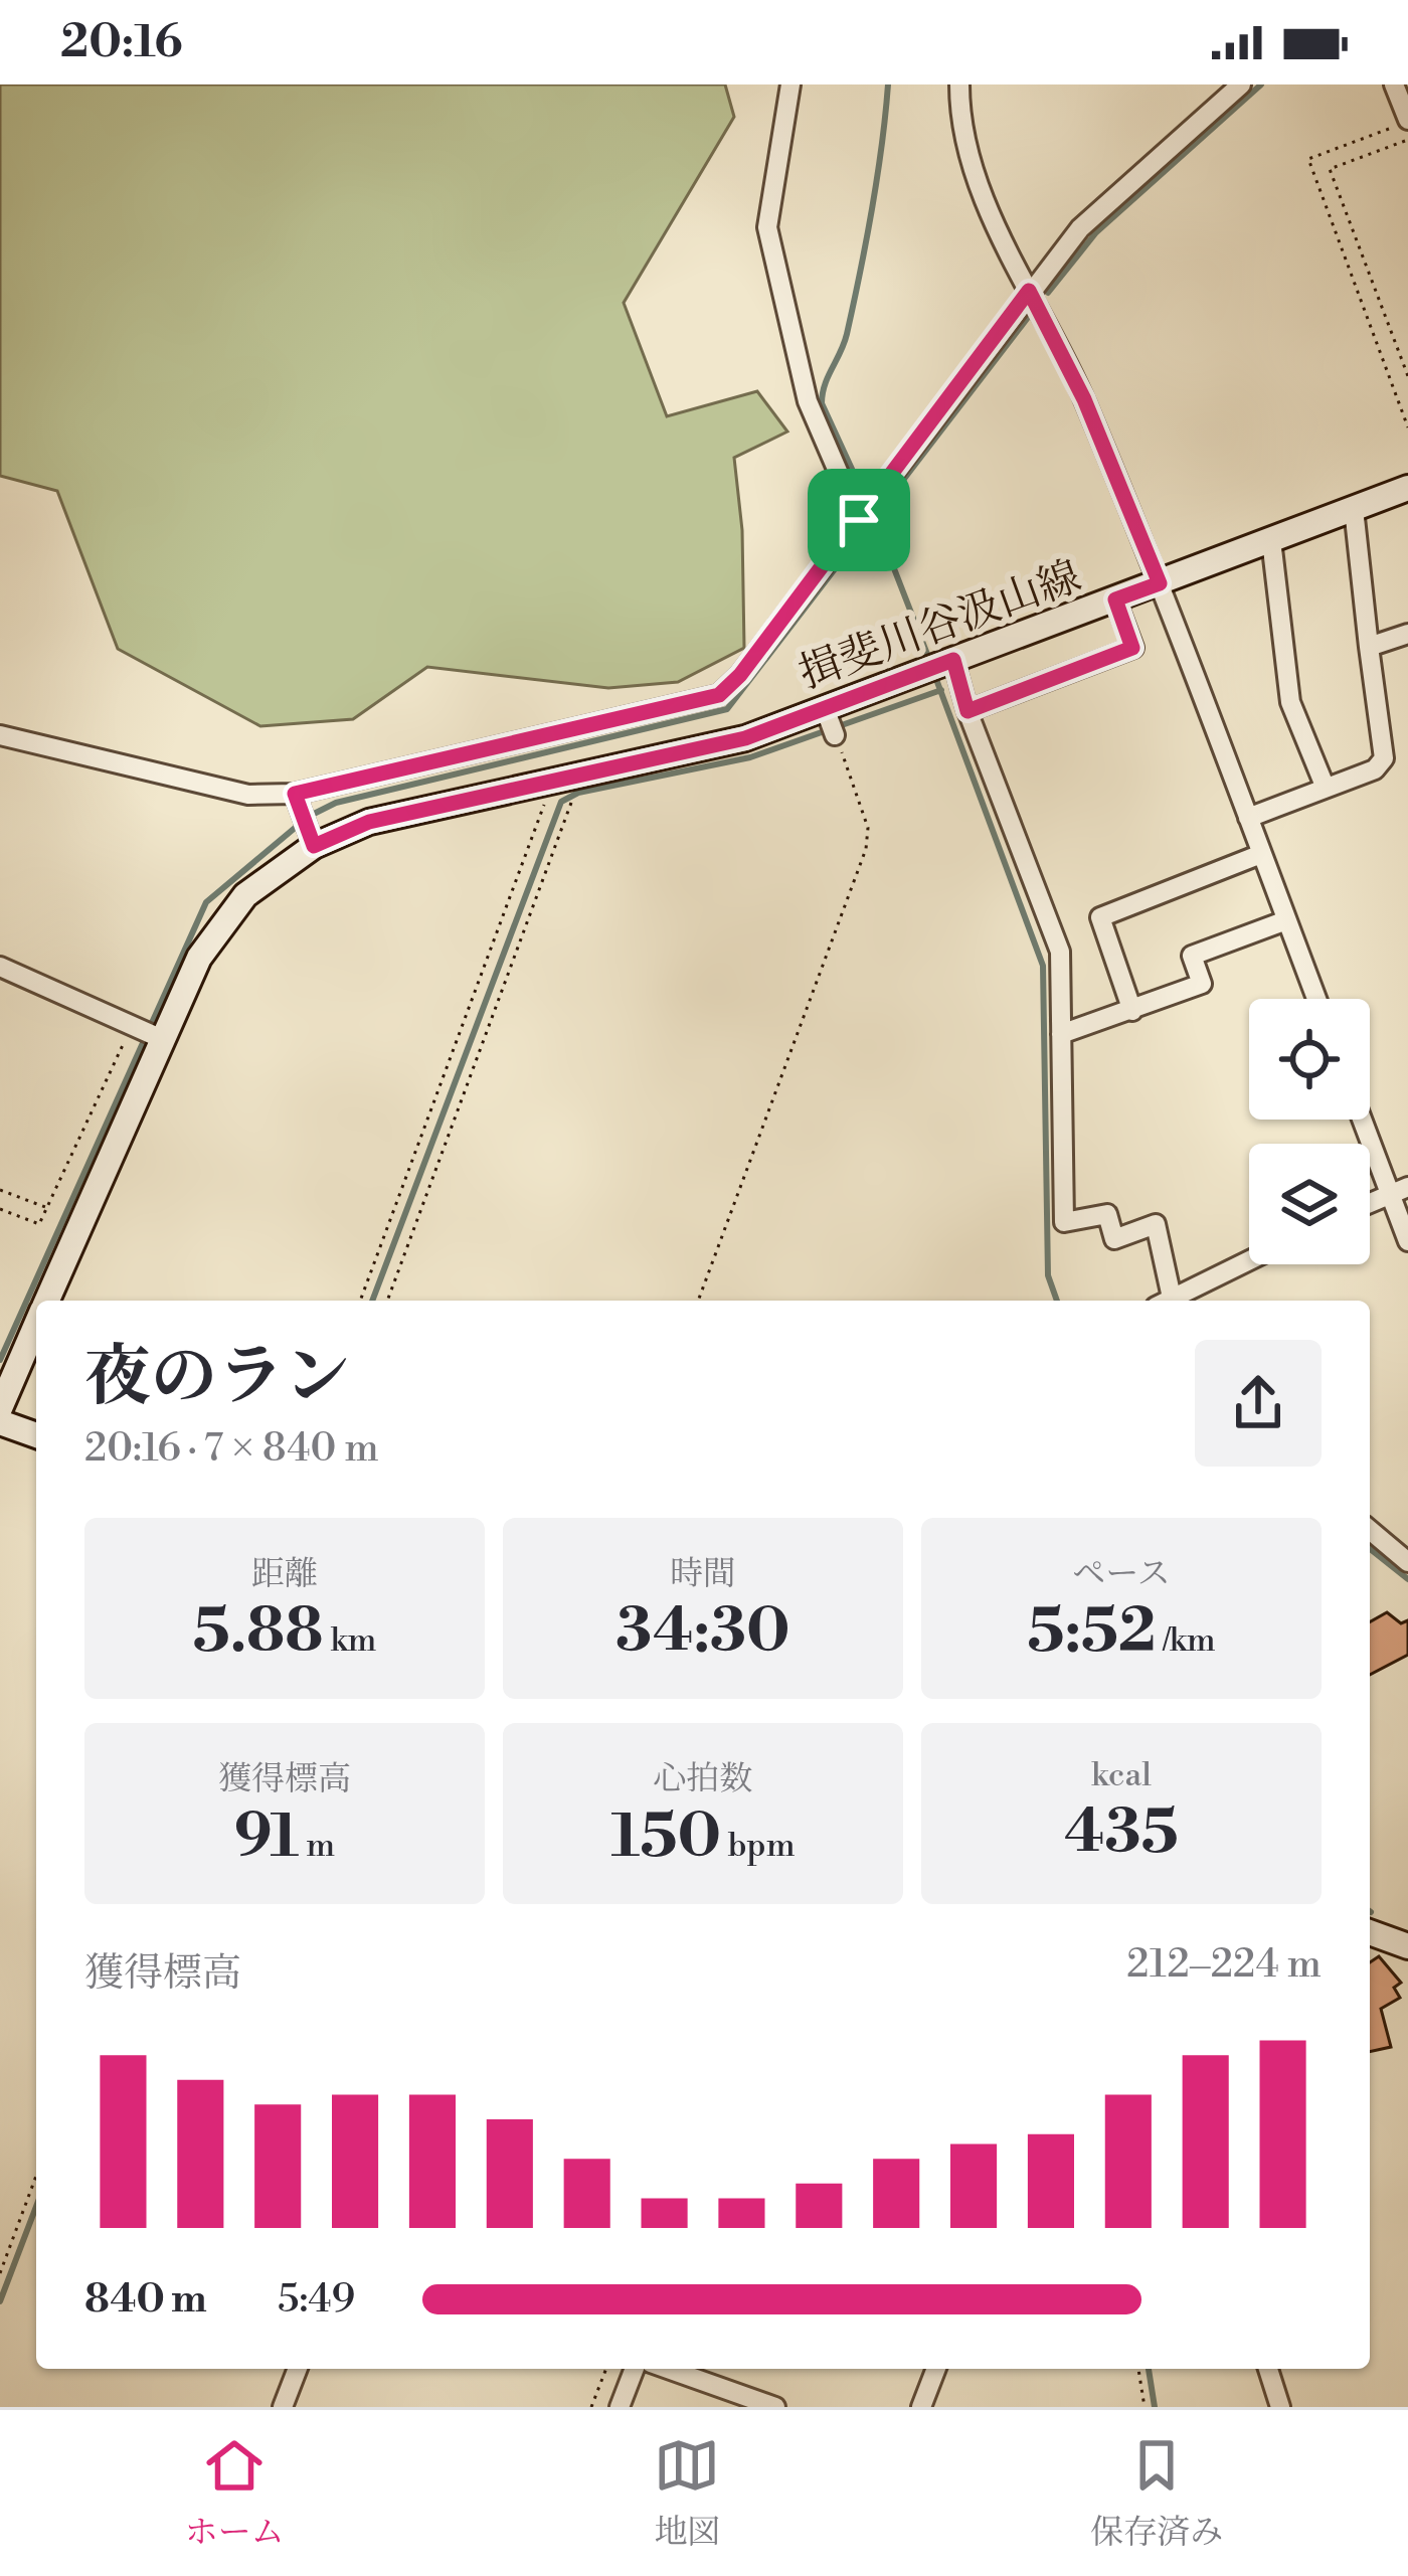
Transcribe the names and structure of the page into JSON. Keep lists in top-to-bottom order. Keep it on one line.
{"streets":{"main road":["揖斐川谷汲山線"]},"page":{"status":"20:16","heading":["夜のラン","20:16 · 7 × 840 m"],"stats":[["距離","5.88 km"],["時間","34:30"],["ペース","5:52 /km"],["獲得標高","91 m"],["心拍数","150 bpm"],["kcal","435"]],"chart":["獲得標高","212–224 m"],"list":[{"name":"840 m","note":"5:49"}],"tabs":["ホーム","地図","保存済み"]}}
